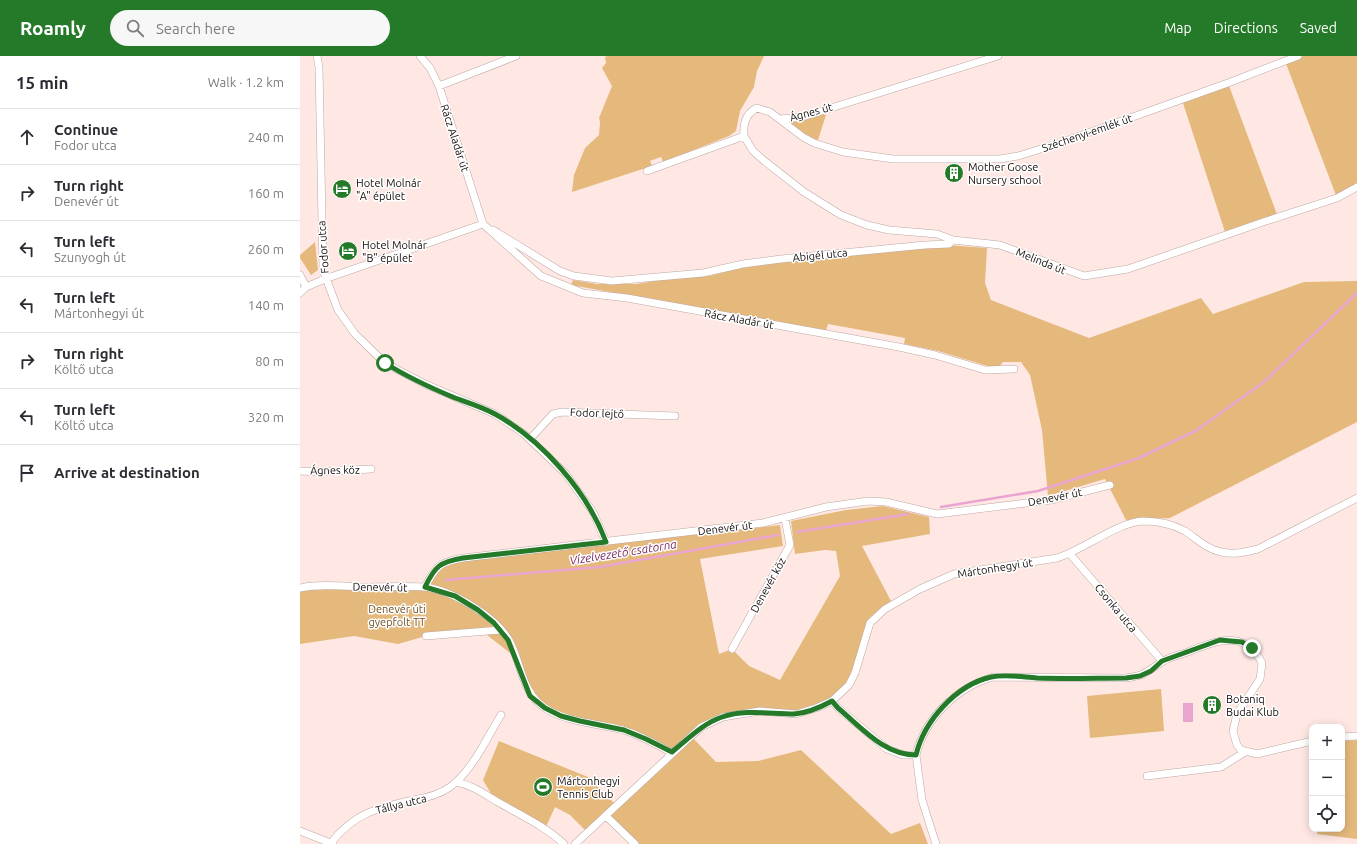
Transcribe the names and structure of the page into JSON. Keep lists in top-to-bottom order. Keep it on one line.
{"streets":{"street":["Ágnes út","Széchenyi-emlék út","Rácz Aladár út","Fodor utca","Abigél utca","Melinda út","Fodor lejtő","Ágnes köz","Denevér út","Mártonhegyi út","Denevér köz","Csonka utca","Tállya utca"]},"crossings":[["Ágnes út","Széchenyi-emlék út"],["Ágnes út","Melinda út"],["Rácz Aladár út","Abigél utca"],["Fodor utca","Fodor lejtő"],["Fodor utca","Denevér út"],["Abigél utca","Melinda út"],["Denevér út","Denevér köz"],["Mártonhegyi út","Csonka utca"]],"water":["Vízelvezető csatorna"],"parks":["Denevér úti gyepfolt TT"],"places":{"building":["Mother Goose Nursery school","Botaniq Budai Klub"],"hotel":["Hotel Molnár \"A\" épület","Hotel Molnár \"B\" épület"],"sports":["Mártonhegyi Tennis Club"]},"page":{"header":"Roamly","search":"Search here","nav":["Map","Directions","Saved"],"heading":["15 min","Walk · 1.2 km"],"list":[["Continue","Fodor utca","240 m"],["Turn right","Denevér út","160 m"],["Turn left","Szunyogh út","260 m"],["Turn left","Mártonhegyi út","140 m"],["Turn right","Költő utca","80 m"],["Turn left","Költő utca","320 m"],"Arrive at destination"],"map_buttons":["+","−"]}}
